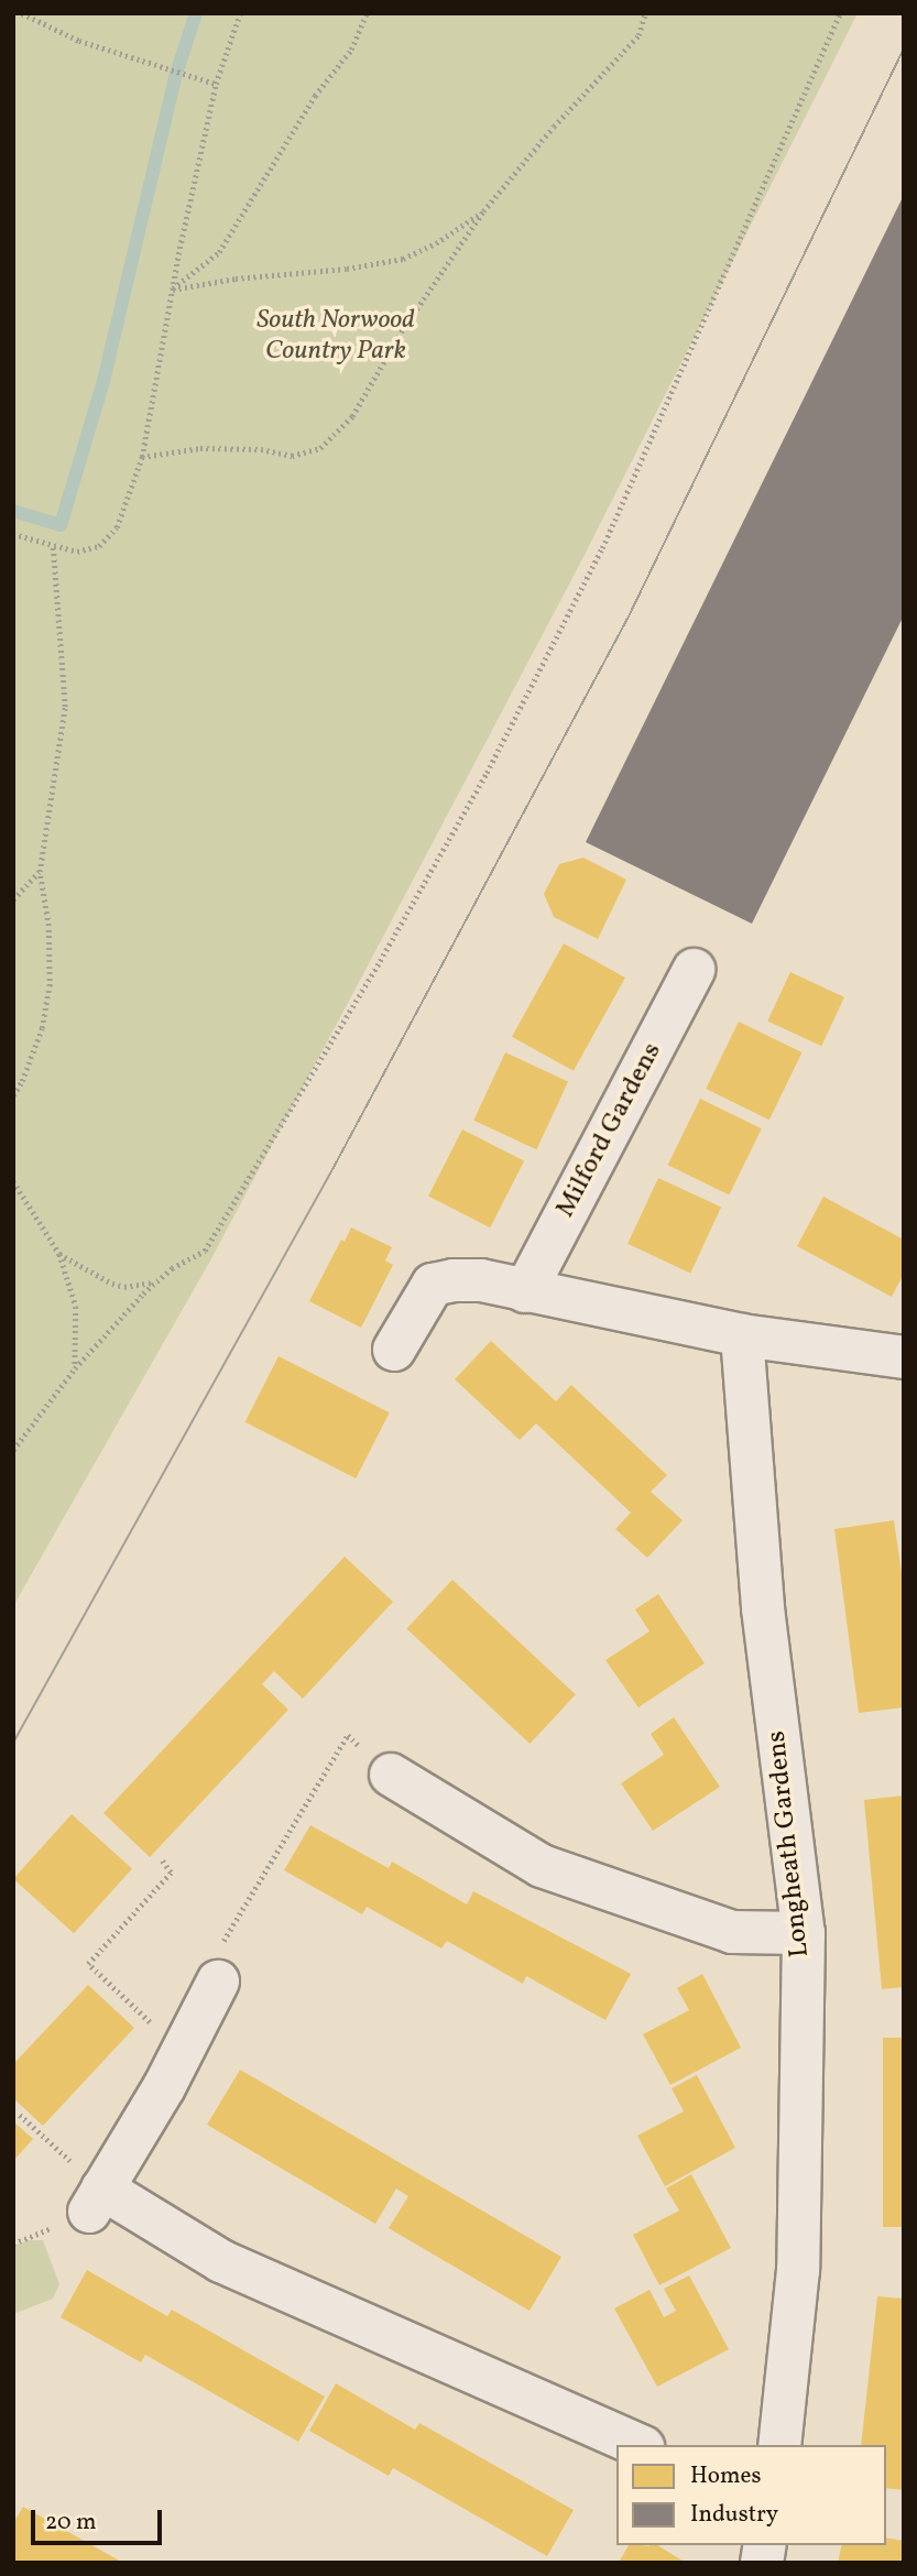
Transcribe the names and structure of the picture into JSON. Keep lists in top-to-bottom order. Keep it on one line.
{"streets":{"street":["Milford Gardens","Longheath Gardens"]},"parks":["South Norwood Country Park"],"legend":["Homes","Industry"],"scale_bar":"20 m"}
